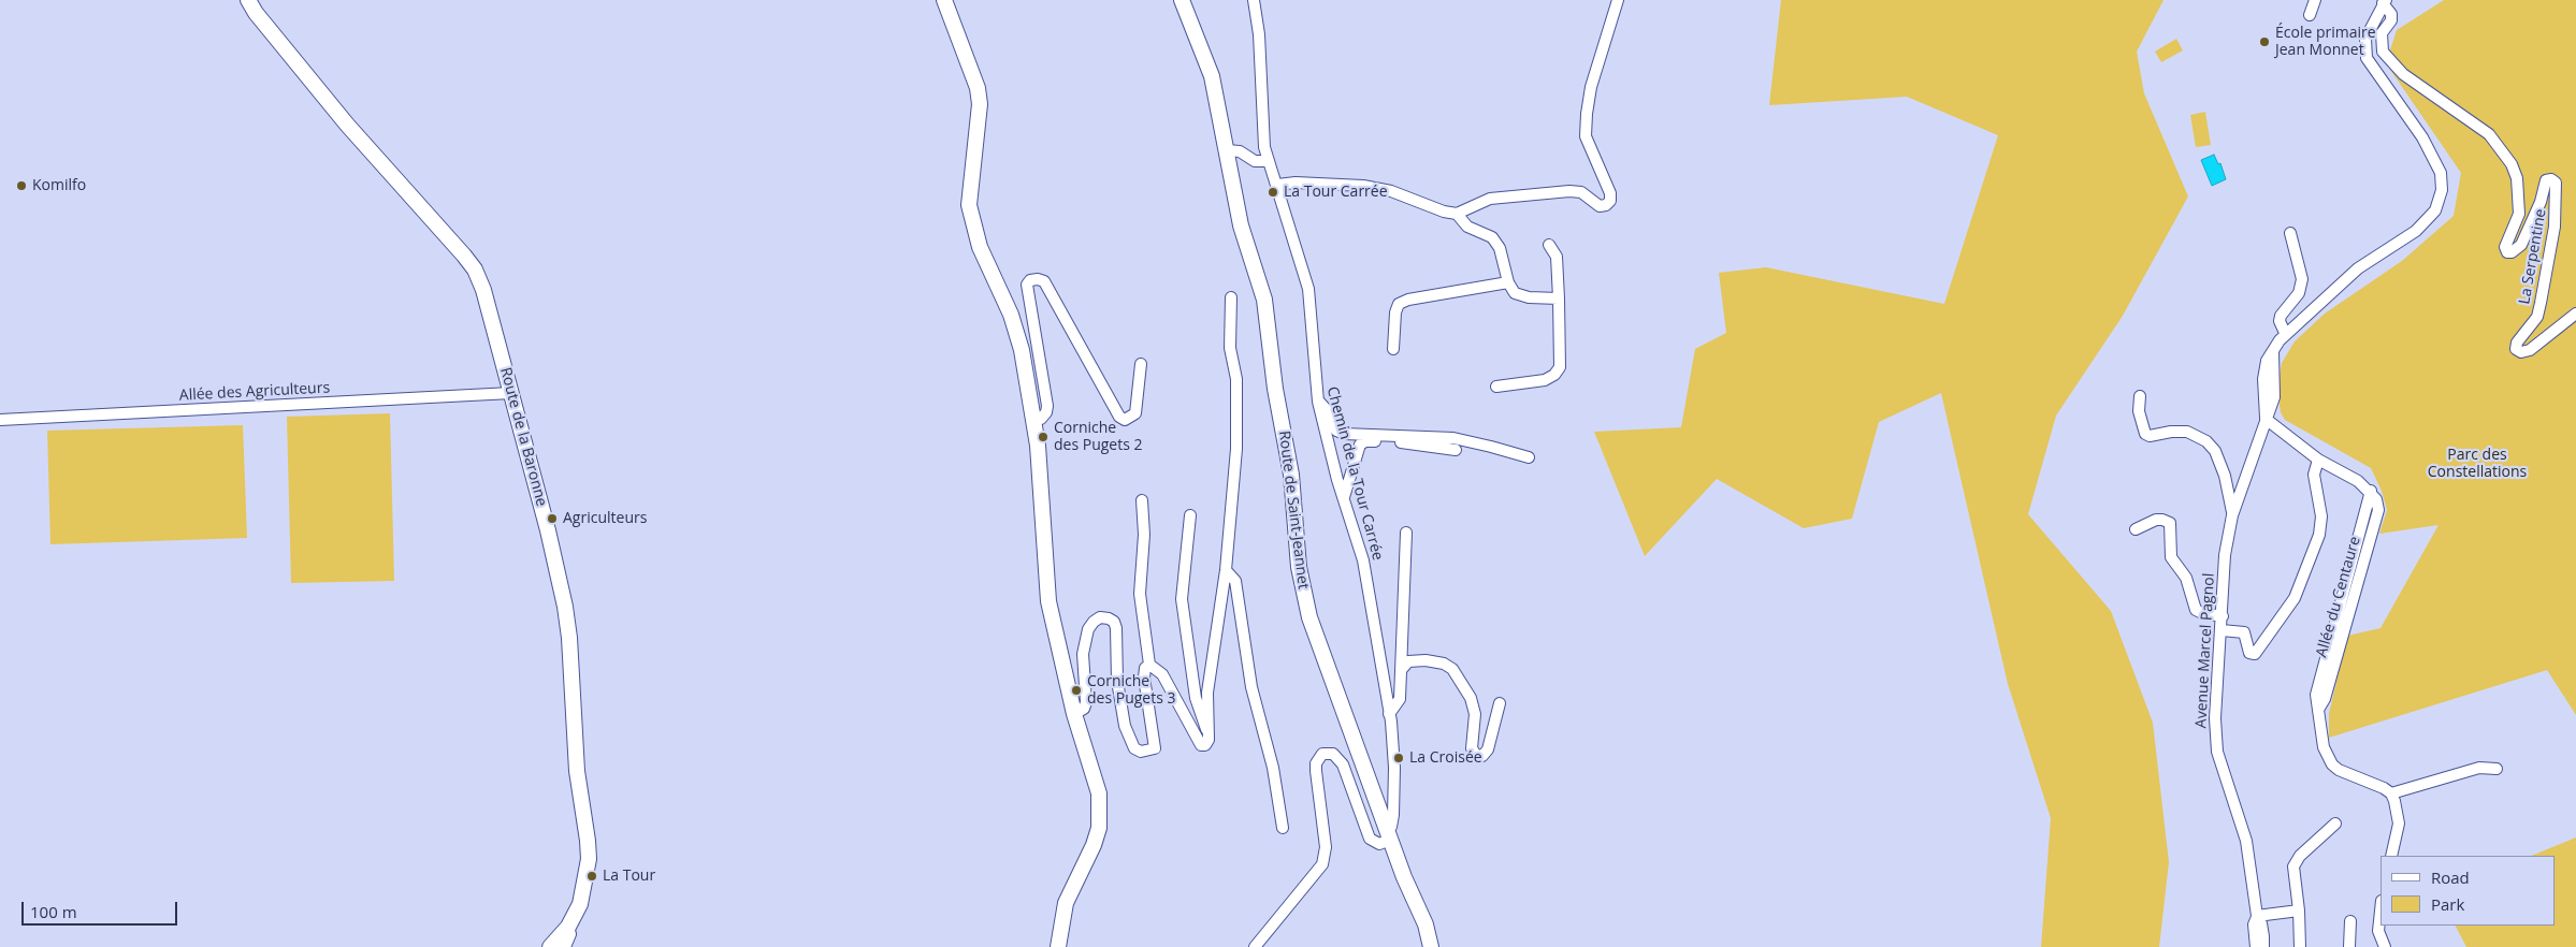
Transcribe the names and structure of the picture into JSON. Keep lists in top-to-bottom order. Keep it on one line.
{"streets":{"main road":["Route de la Baronne","Route de Saint-Jeannet"],"street":["La Serpentine","Allée des Agriculteurs","Chemin de la Tour Carrée","Allée du Centaure","Avenue Marcel Pagnol"]},"crossings":[["La Serpentine","Avenue Marcel Pagnol"],["Allée des Agriculteurs","Route de la Baronne"],["Chemin de la Tour Carrée","Route de Saint-Jeannet"],["Allée du Centaure","Avenue Marcel Pagnol"]],"parks":["Parc des Constellations"],"places":["École primaire Jean Monnet","Komilfo","La Tour Carrée","Corniche des Pugets 2","Agriculteurs","Corniche des Pugets 3","La Croisée","La Tour"],"legend":["Road","Park"],"scale_bar":"100 m"}
